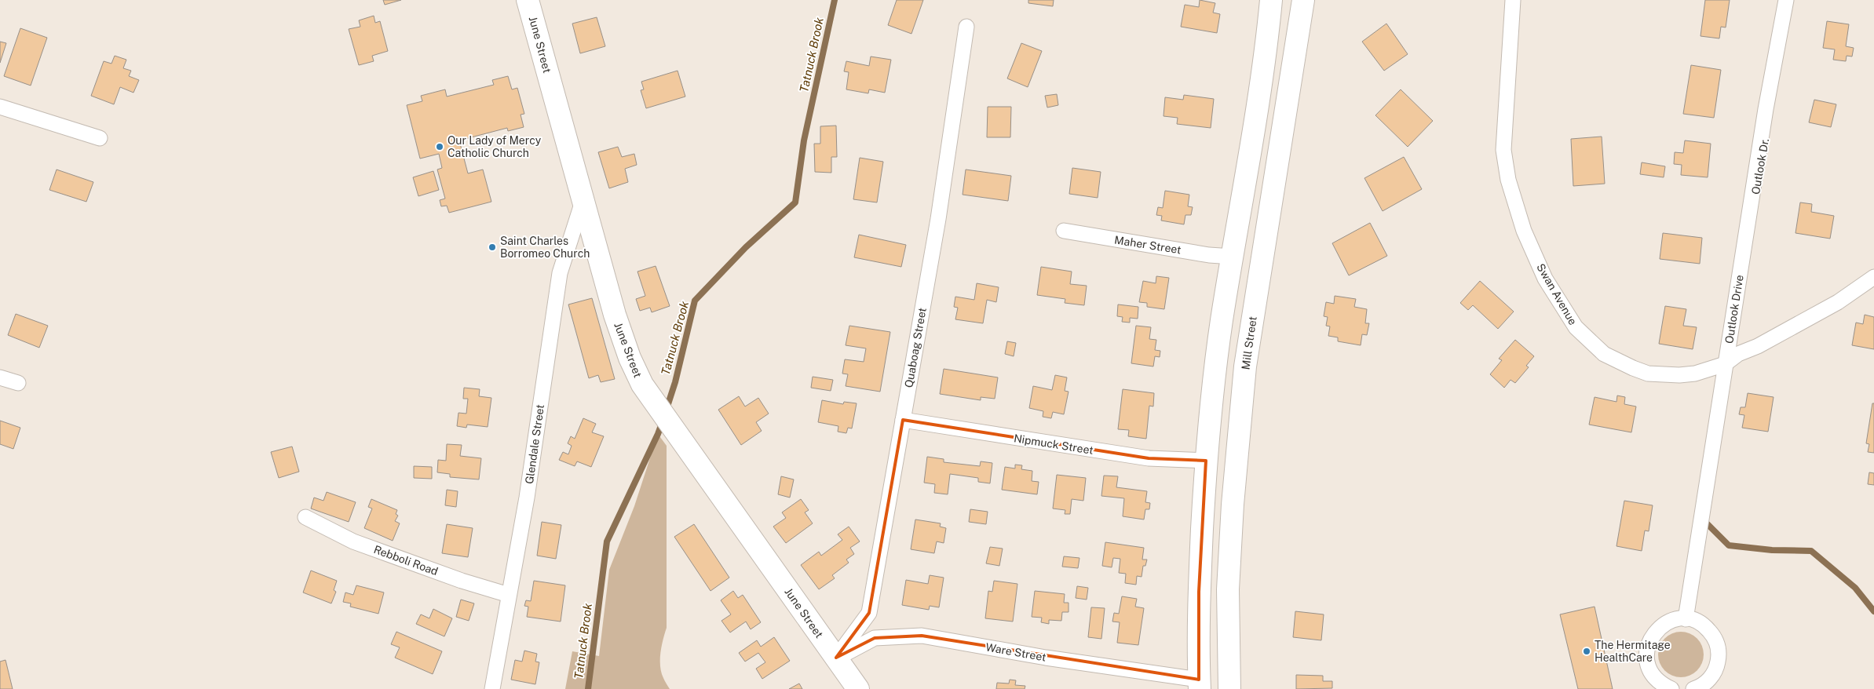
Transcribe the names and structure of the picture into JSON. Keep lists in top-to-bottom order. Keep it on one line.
{"streets":{"main road":["June Street","Mill Street"],"street":["Outlook Dr.","Maher Street","Swan Avenue","Outlook Drive","Quaboag Street","Glendale Street","Nipmuck Street","Rebboli Road","Ware Street"]},"crossings":[["June Street","Quaboag Street"],["June Street","Glendale Street"],["June Street","Ware Street"],["Outlook Dr.","Outlook Drive"],["Swan Avenue","Outlook Drive"],["Quaboag Street","Nipmuck Street"],["Quaboag Street","Ware Street"],["Glendale Street","Rebboli Road"]],"water":["Tatnuck Brook"],"places":["Our Lady of Mercy Catholic Church","Saint Charles Borromeo Church","The Hermitage HealthCare"]}
